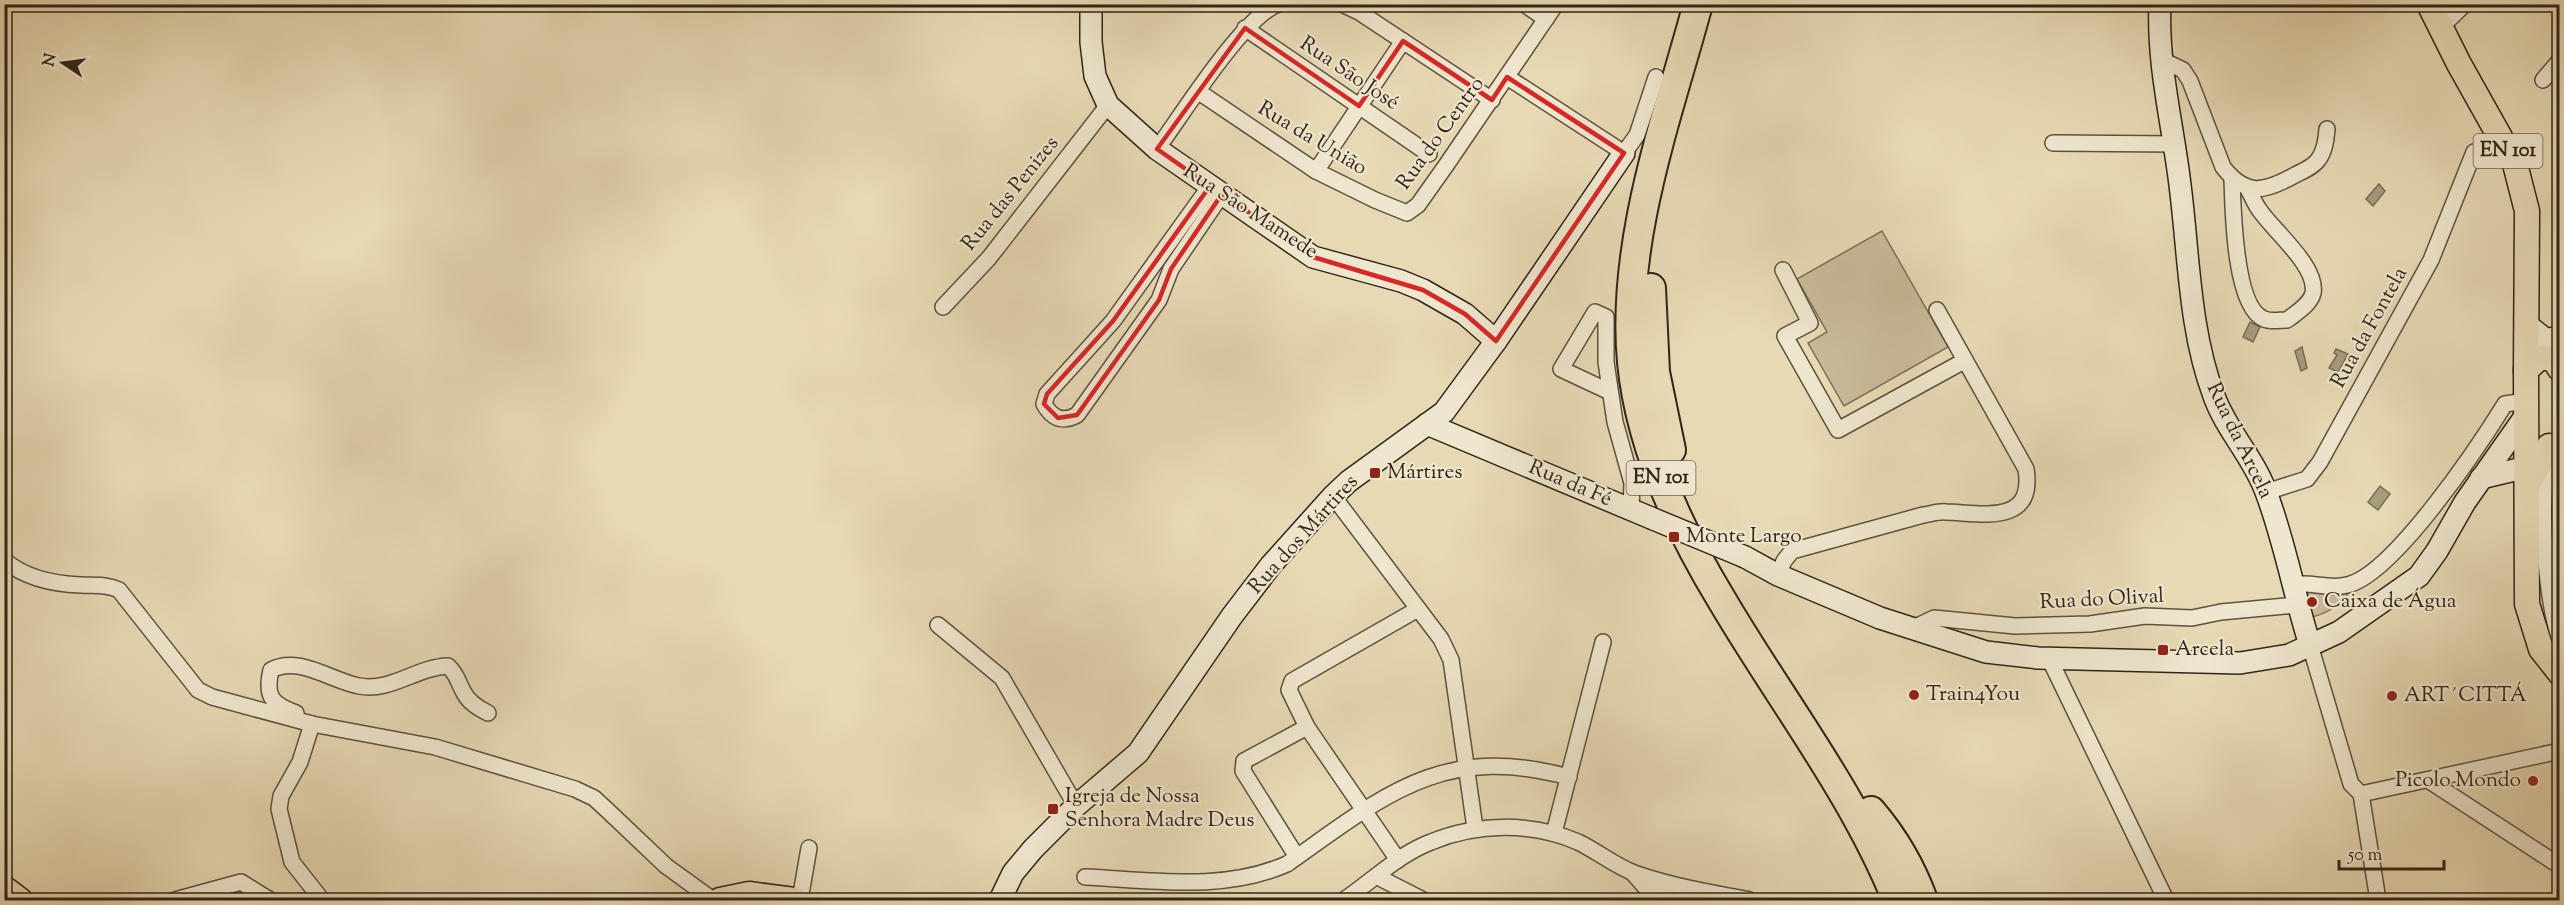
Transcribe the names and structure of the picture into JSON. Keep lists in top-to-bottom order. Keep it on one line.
{"streets":{"highway":["EN 101"],"street":["Rua São José","Rua do Centro","Rua da União","Rua das Penizes","Rua São Mamede","Rua da Fontela","Rua da Arcela","Rua da Fé","Rua dos Mártires","Rua do Olival"]},"crossings":[["Rua do Centro","Rua da União"],["EN 101","Rua da Fé"],["EN 101","Rua do Olival"],["Rua das Penizes","Rua São Mamede"],["Rua São Mamede","Rua dos Mártires"],["Rua da Fontela","Rua da Arcela"],["Rua da Arcela","Rua da Fé"],["Rua da Arcela","Rua do Olival"],["Rua da Fé","Rua dos Mártires"],["Rua da Fé","Rua do Olival"]],"places":{"transit":["Mártires","Monte Largo","Arcela","Igreja de Nossa Senhora Madre Deus"],"other":["Caixa de Água","Train4You","ART´CITTÁ","Picolo Mondo"]},"scale_bar":"50 m","north":"left"}
